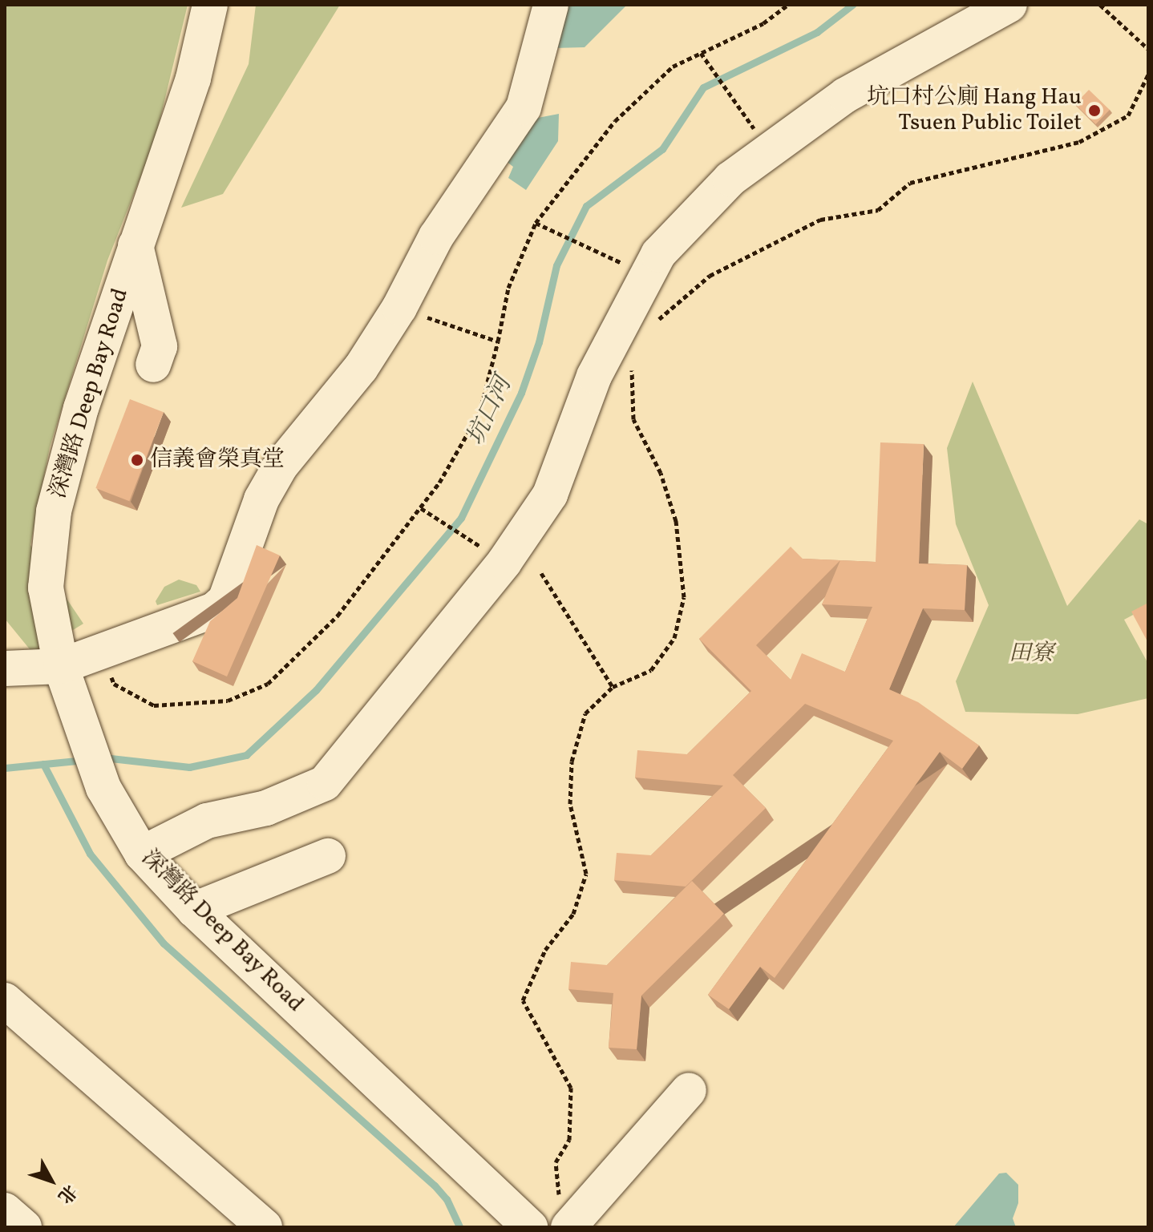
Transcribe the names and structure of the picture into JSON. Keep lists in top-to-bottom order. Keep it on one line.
{"streets":{"street":["深灣路 Deep Bay Road"]},"water":["坑口河"],"parks":["田寮"],"places":["坑口村公廁 Hang Hau Tsuen Public Toilet","信義會榮真堂"],"north":"bottom right"}
